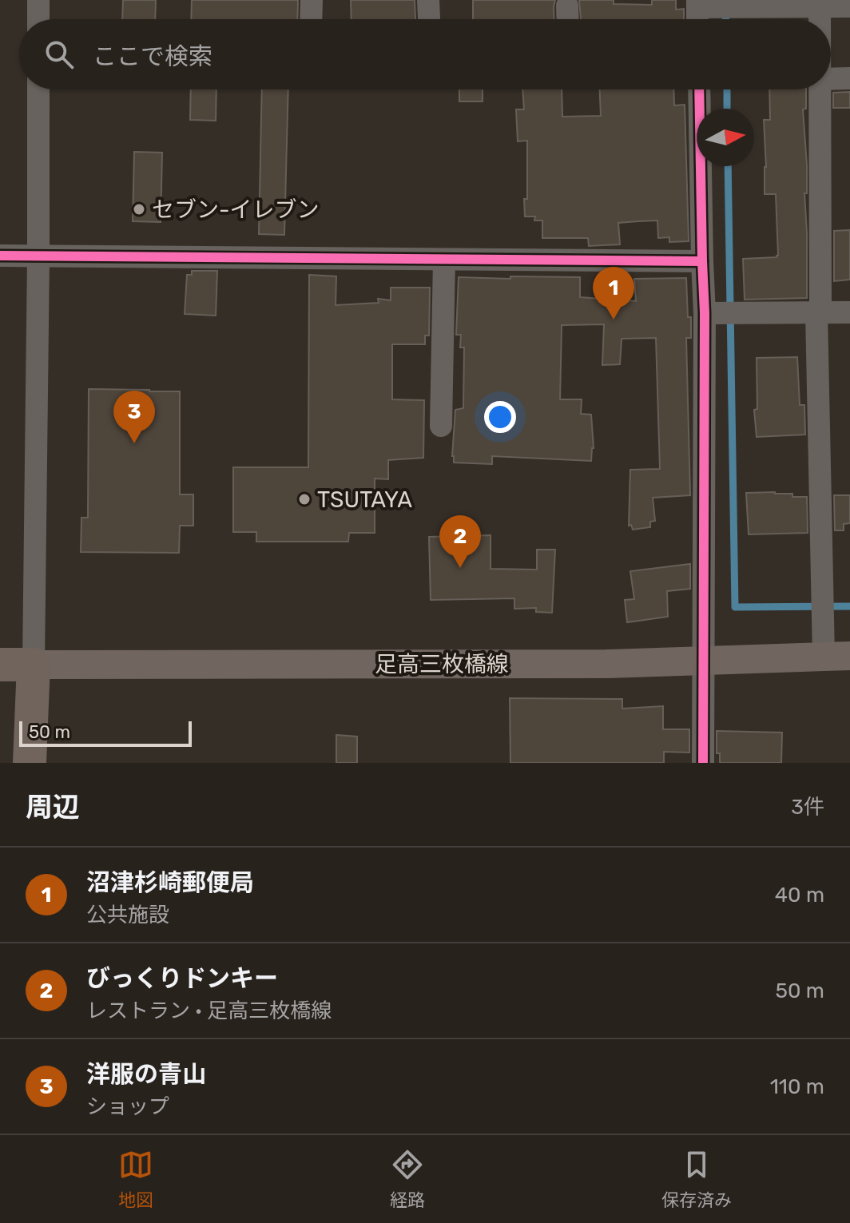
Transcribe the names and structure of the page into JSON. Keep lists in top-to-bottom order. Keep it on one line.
{"streets":{"main road":["足高三枚橋線"]},"places":["セブン-イレブン","TSUTAYA"],"scale_bar":"50 m","north":"right","page":{"search":"ここで検索","pins":["1","3","2"],"scale":"50 m","heading":["周辺","3件"],"list":[{"mark":"1","name":"沼津杉崎郵便局","note":"公共施設","value":"40 m"},{"mark":"2","name":"びっくりドンキー","note":"レストラン · 足高三枚橋線","value":"50 m"},{"mark":"3","name":"洋服の青山","note":"ショップ","value":"110 m"}],"nav":["地図","経路","保存済み"]}}
